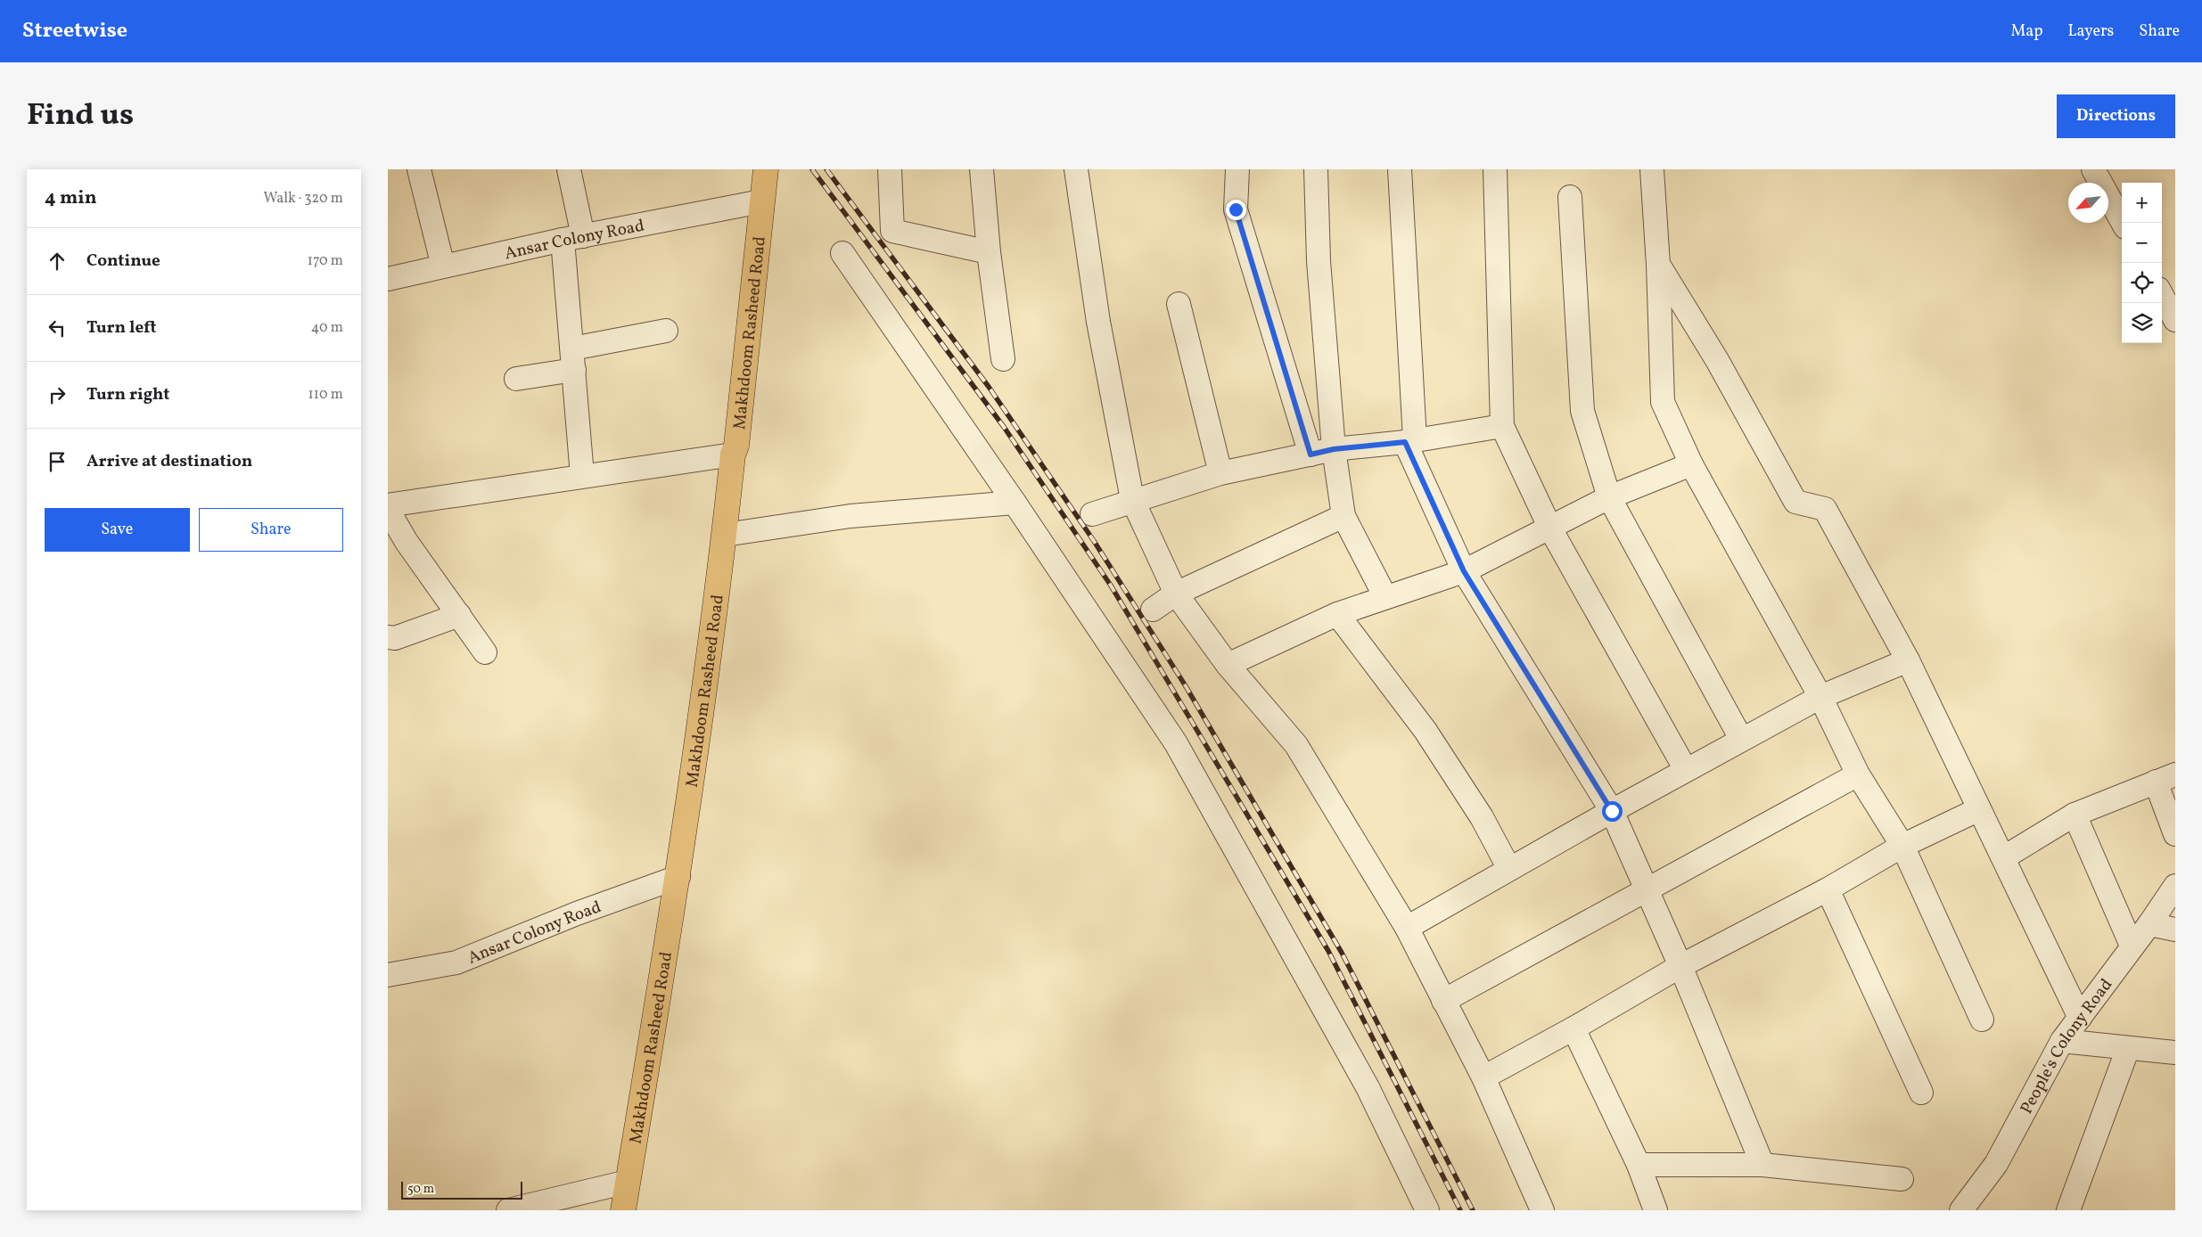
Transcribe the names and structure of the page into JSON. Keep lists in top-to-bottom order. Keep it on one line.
{"streets":{"main road":["Makhdoom Rasheed Road"],"street":["Ansar Colony Road","People's Colony Road"]},"crossings":[["Ansar Colony Road","Makhdoom Rasheed Road"]],"scale_bar":"50 m","north":"bottom left","page":{"header":"Streetwise","nav":["Map","Layers","Share"],"title":"Find us","buttons":["Directions",["Save","Share"]],"heading":["4 min","Walk · 320 m"],"map_buttons":["+","−"],"list":[["Continue","170 m"],["Turn left","40 m"],["Turn right","110 m"],"Arrive at destination"],"scale":"50 m"}}
